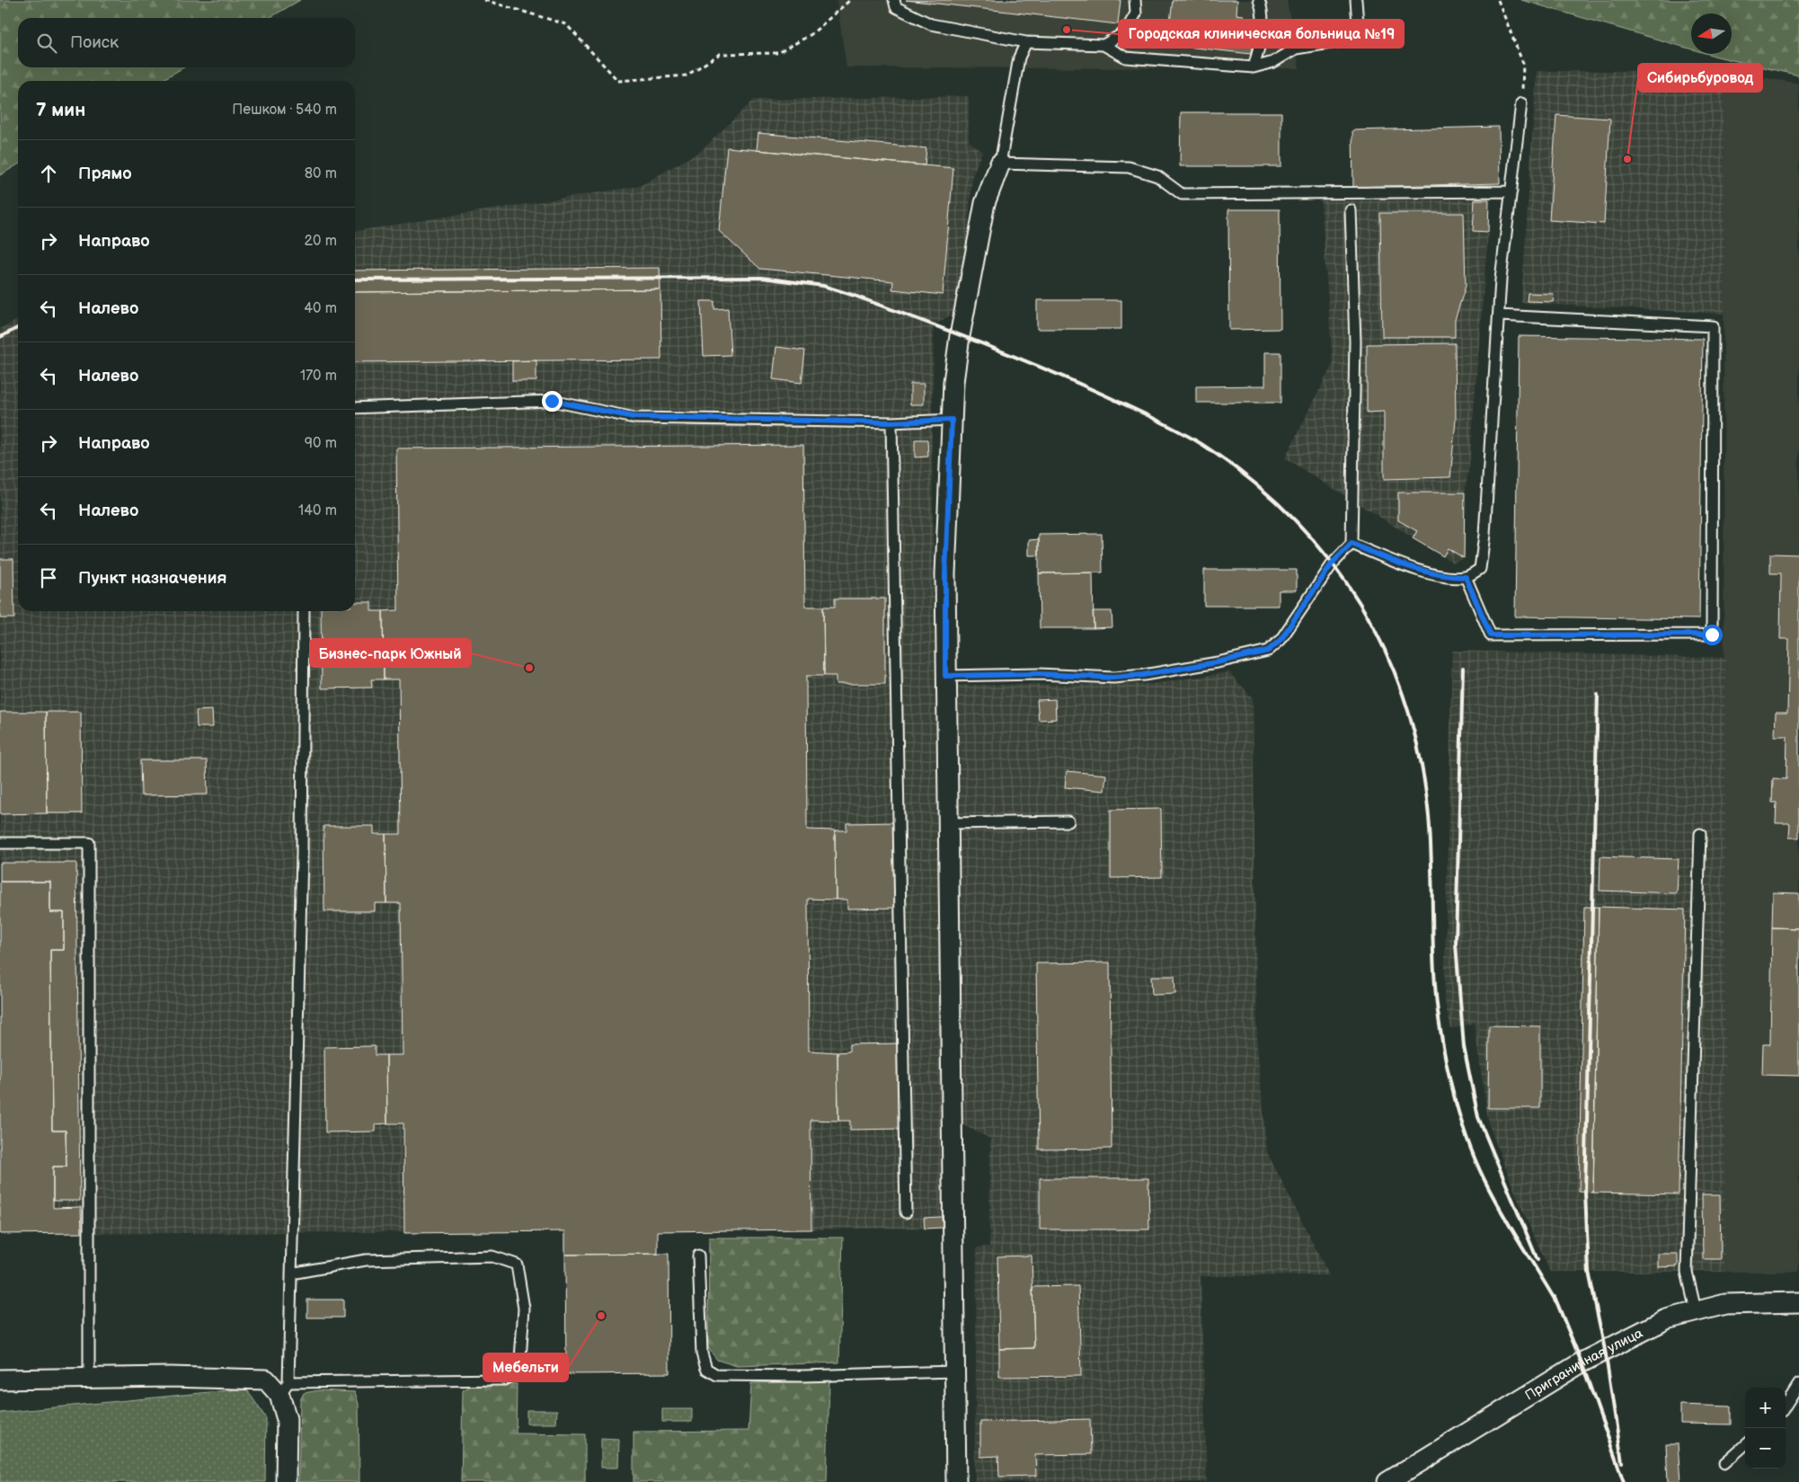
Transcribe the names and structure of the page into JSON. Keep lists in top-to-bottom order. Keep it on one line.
{"streets":{"street":["Приграничная улица"]},"places":["Городская клиническая больница №19","Сибирьбуровод","Бизнес-парк Южный","Мебельти"],"north":"left","page":{"search":"Поиск","heading":["7 мин","Пешком · 540 m"],"list":[["Прямо","80 m"],["Направо","20 m"],["Налево","40 m"],["Налево","170 m"],["Направо","90 m"],["Налево","140 m"],"Пункт назначения"],"map_buttons":["+","−"]}}
